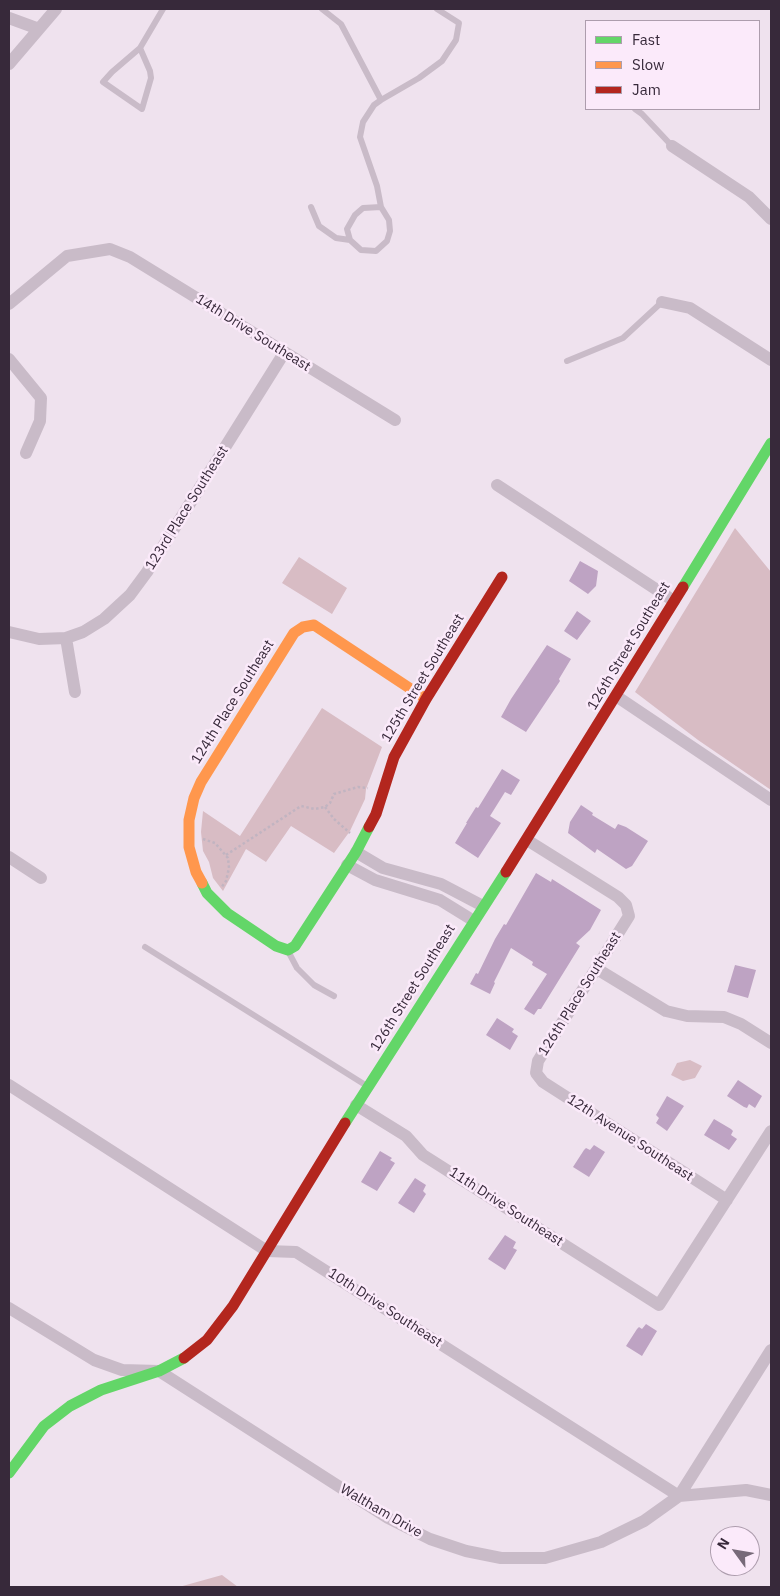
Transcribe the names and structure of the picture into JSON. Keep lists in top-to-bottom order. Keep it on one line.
{"streets":{"street":["14th Drive Southeast","123rd Place Southeast","126th Street Southeast","125th Street Southeast","124th Place Southeast","126th Place Southeast","12th Avenue Southeast","11th Drive Southeast","10th Drive Southeast","Waltham Drive"]},"crossings":[["14th Drive Southeast","123rd Place Southeast"],["126th Street Southeast","126th Place Southeast"],["126th Street Southeast","11th Drive Southeast"],["126th Street Southeast","10th Drive Southeast"],["126th Street Southeast","Waltham Drive"],["125th Street Southeast","124th Place Southeast"],["126th Place Southeast","12th Avenue Southeast"],["12th Avenue Southeast","11th Drive Southeast"],["10th Drive Southeast","Waltham Drive"]],"legend":["Fast","Slow","Jam"],"north":"top left"}
